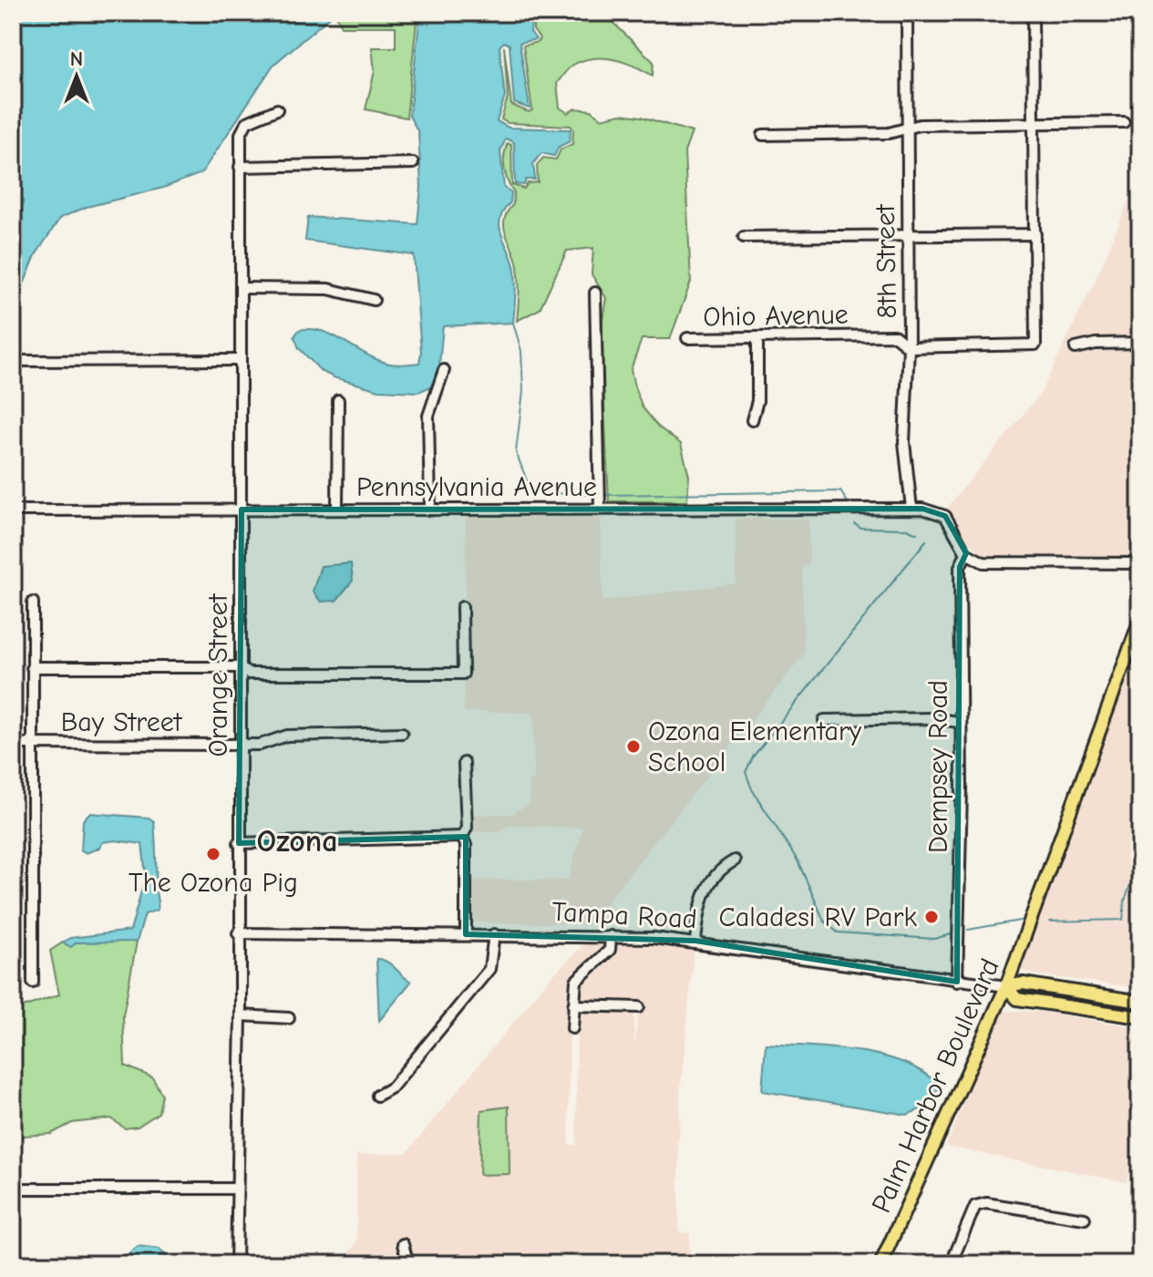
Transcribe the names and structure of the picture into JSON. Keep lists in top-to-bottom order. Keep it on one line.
{"streets":{"main road":["Tampa Road","Palm Harbor Boulevard"],"street":["8th Street","Ohio Avenue","Pennsylvania Avenue","Orange Street","Bay Street","Dempsey Road"]},"crossings":[["8th Street","Ohio Avenue"],["8th Street","Pennsylvania Avenue"],["Pennsylvania Avenue","Orange Street"],["Pennsylvania Avenue","Dempsey Road"],["Orange Street","Bay Street"],["Orange Street","Tampa Road"],["Dempsey Road","Tampa Road"],["Tampa Road","Palm Harbor Boulevard"]],"districts":["Ozona"],"places":["Ozona Elementary School","The Ozona Pig","Caladesi RV Park"],"north":"top"}
